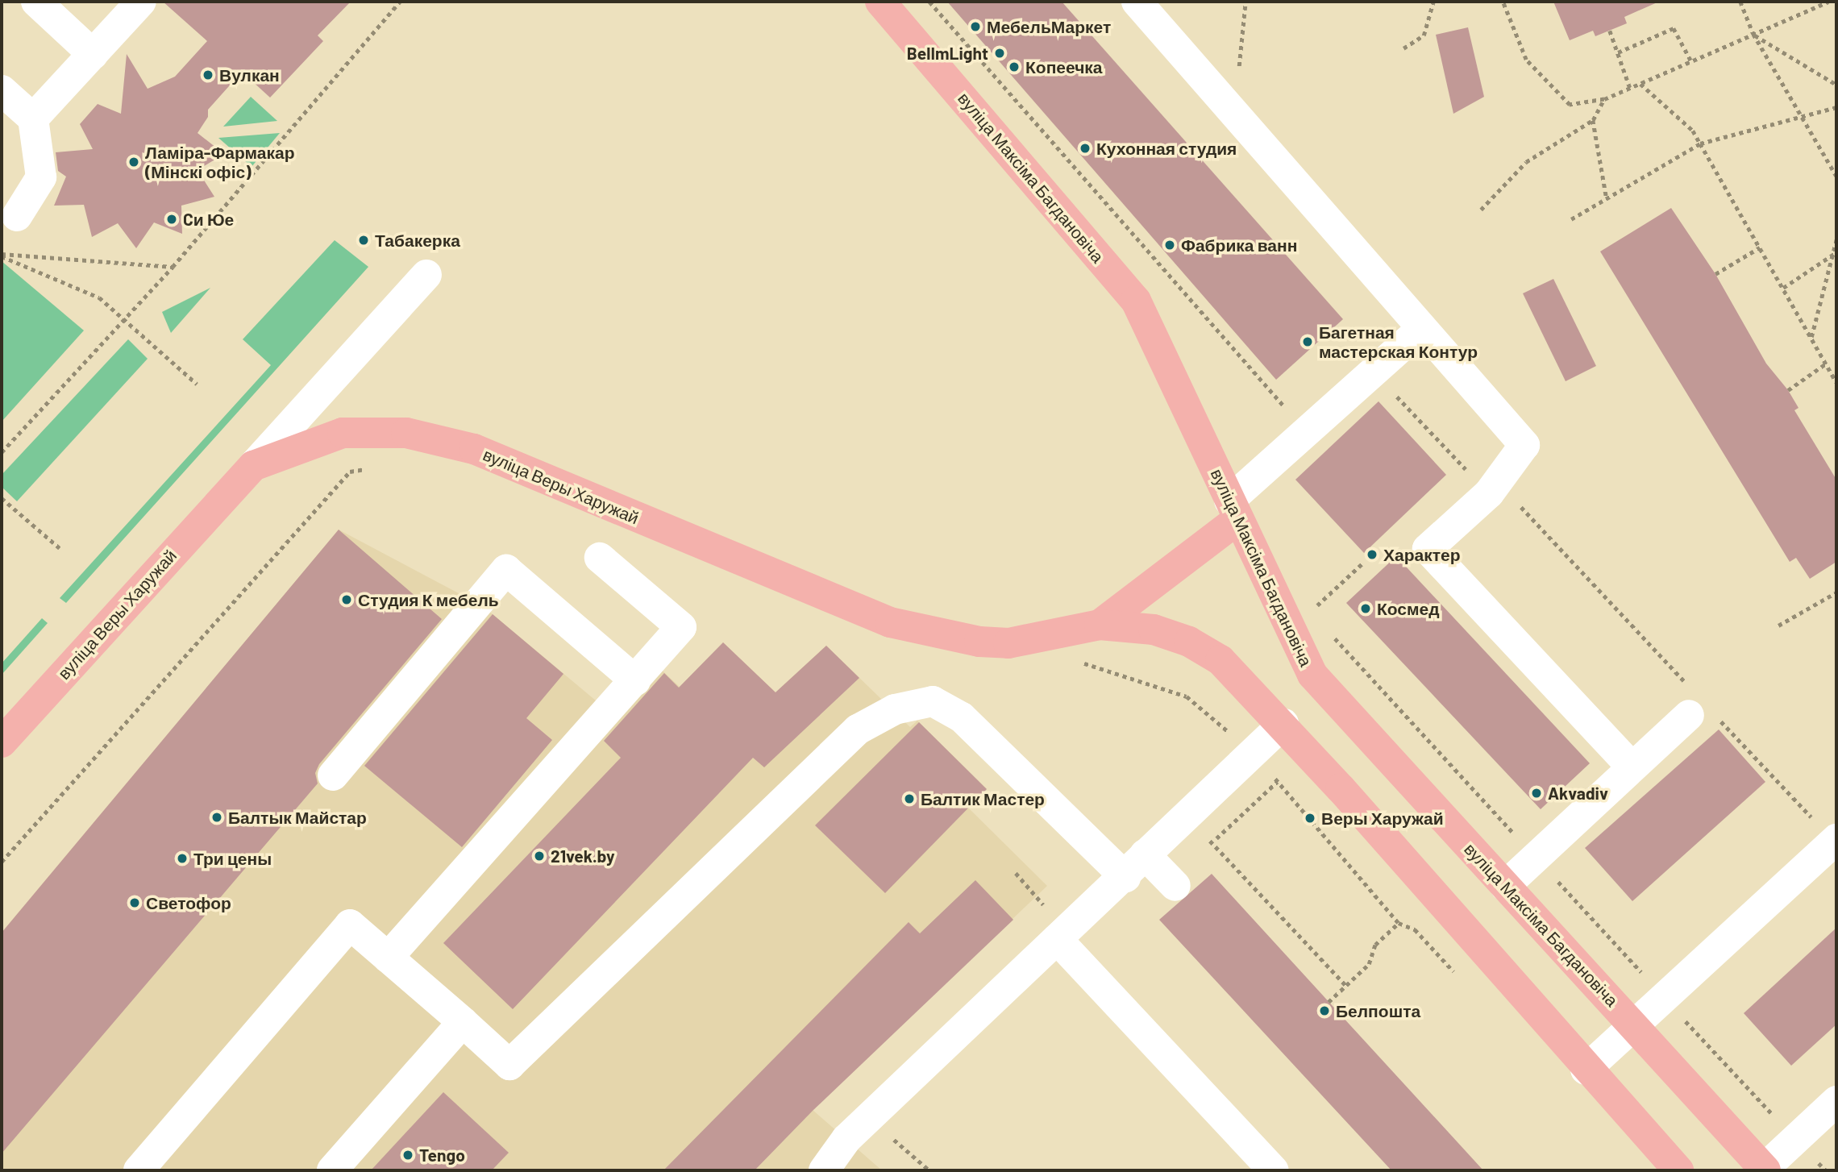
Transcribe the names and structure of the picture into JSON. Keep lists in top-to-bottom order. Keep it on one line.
{"streets":{"main road":["вуліца Максіма Багдановіча","вуліца Веры Харужай"]},"places":["МебельМаркет","BelImLight","Копеечка","Вулкан","Кухонная студия","Ламіра-Фармакар (Мінскі офіс)","Cи Юе","Табакерка","Фабрика ванн","Багетная мастерская Контур","Характер","Студия К мебель","Космед","Akvadiv","Балтик Мастер","Балтык Майстар","Веры Харужай","21vek.by","Три цены","Светофор","Белпошта","Tengo"]}
